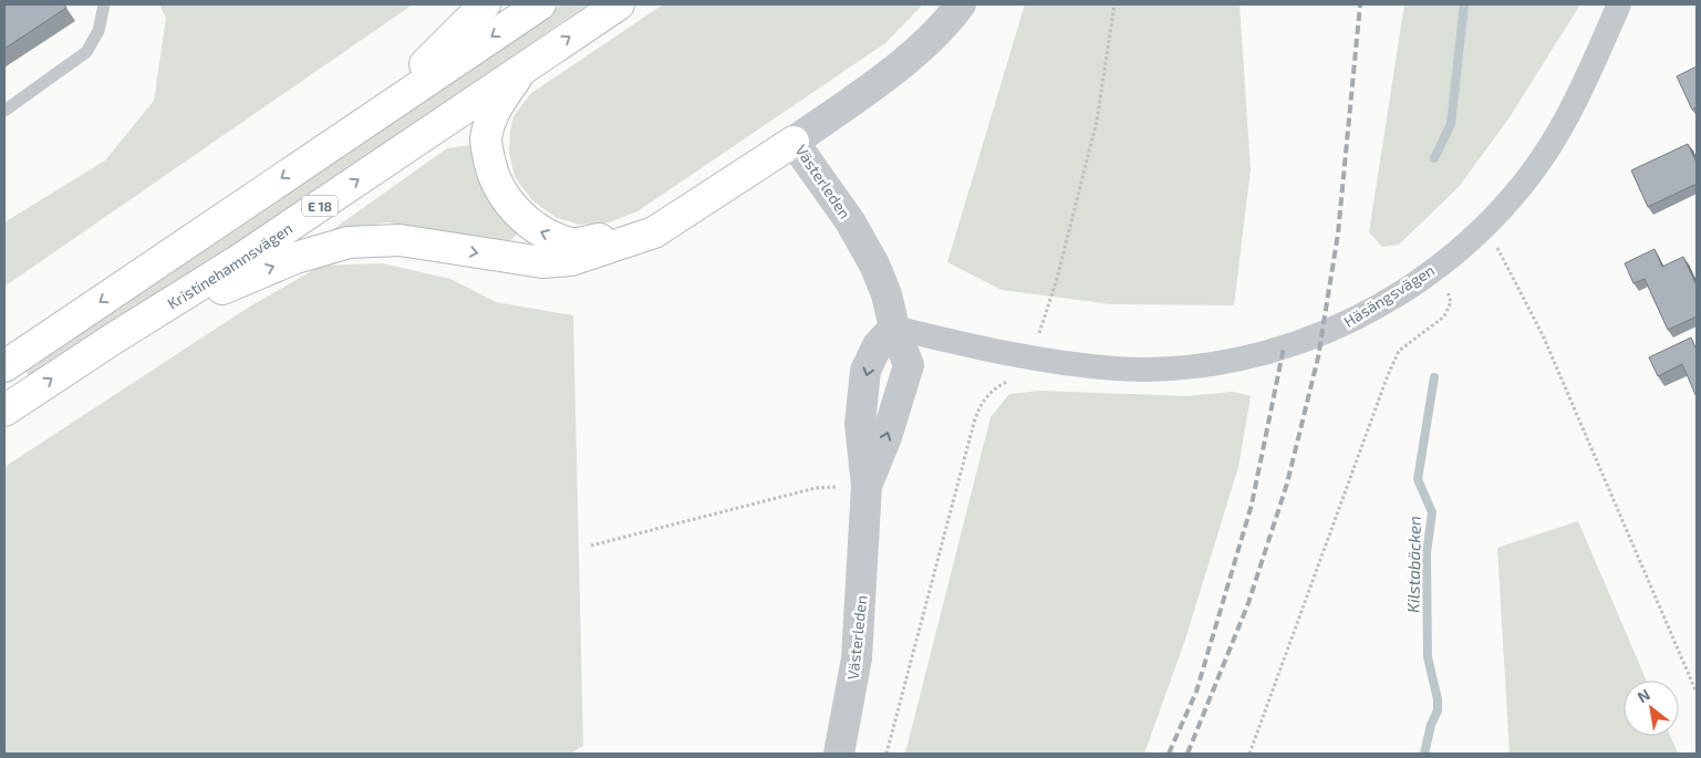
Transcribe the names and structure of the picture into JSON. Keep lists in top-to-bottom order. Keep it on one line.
{"streets":{"highway":["E 18","Kristinehamnsvägen"],"street":["Västerleden","Häsängsvägen"]},"crossings":[["Västerleden","E 18"],["Västerleden","Häsängsvägen"],["E 18","Kristinehamnsvägen"]],"water":["Kilstabäcken"],"north":"top left"}
